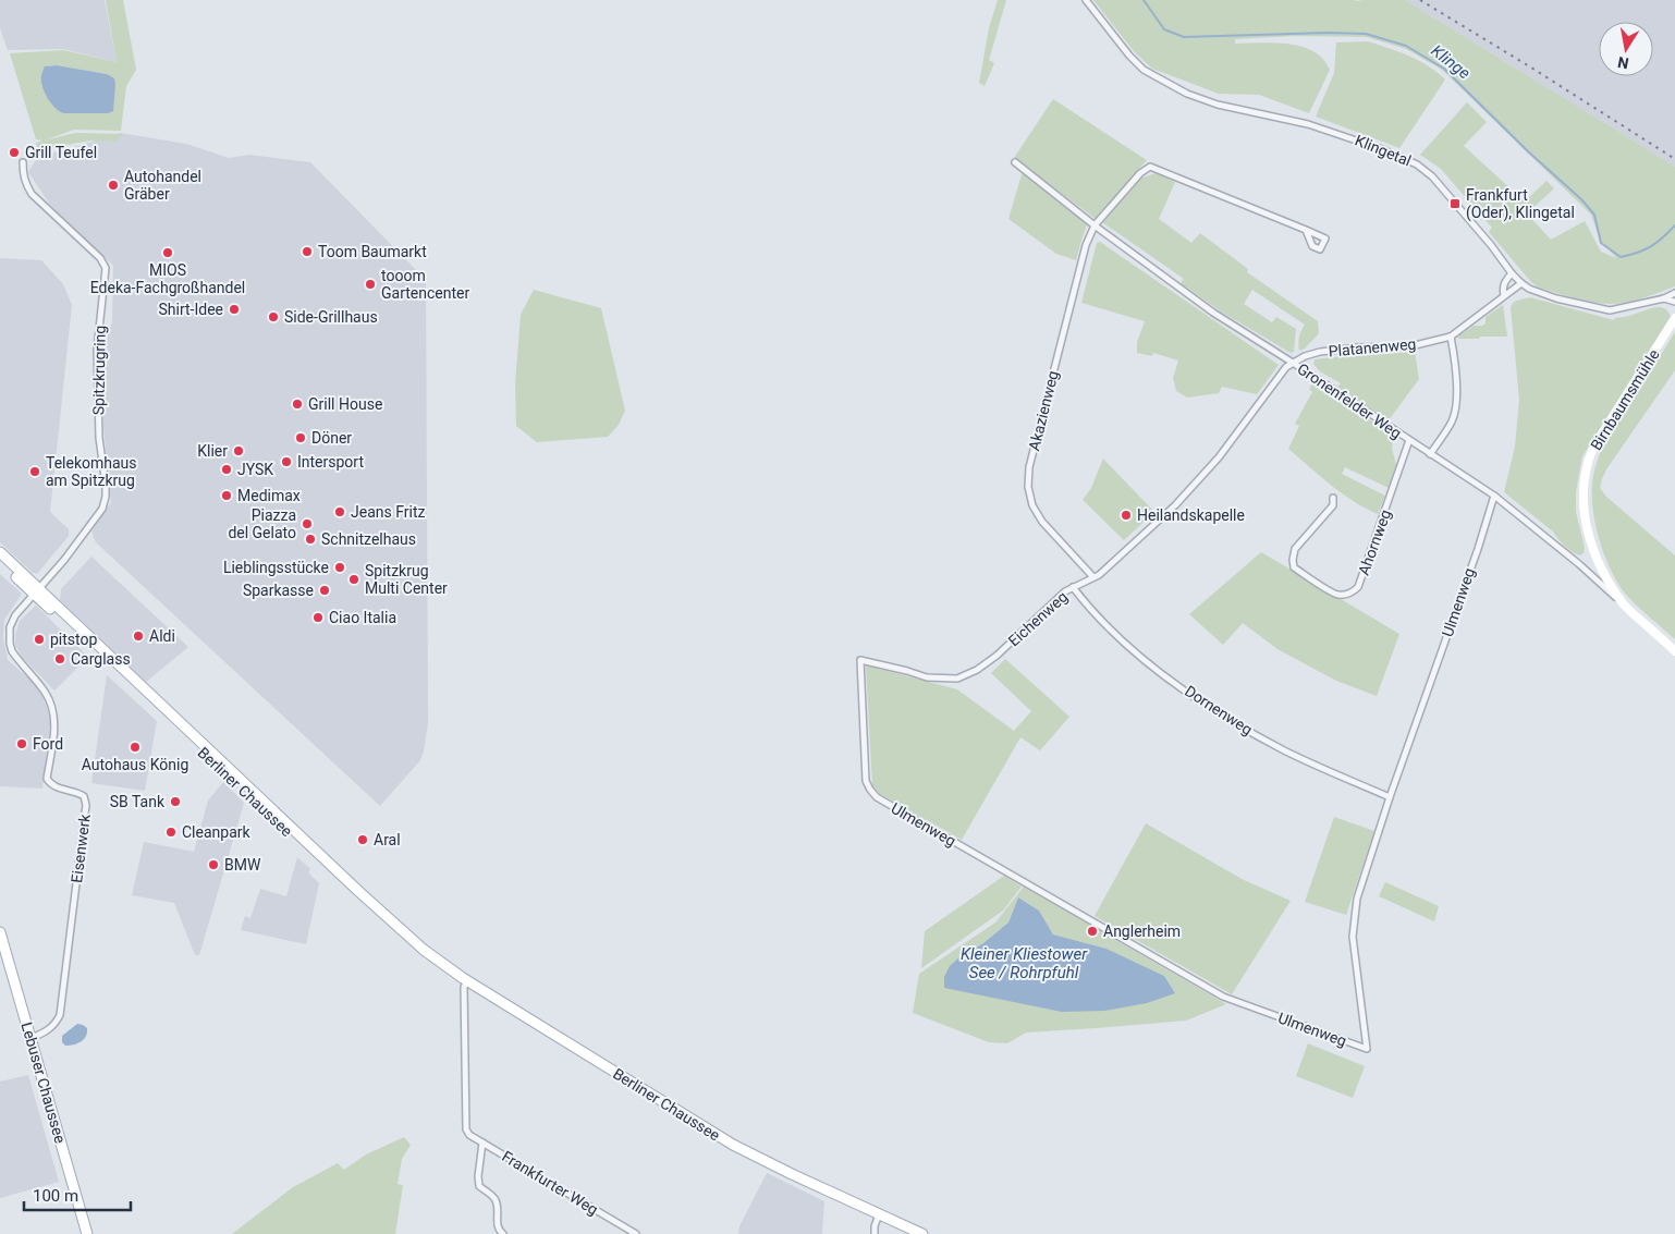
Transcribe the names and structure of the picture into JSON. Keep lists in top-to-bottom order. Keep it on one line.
{"streets":{"main road":["Birnbaumsmühle","Gronenfelder Weg","Berliner Chaussee","Lebuser Chaussee"],"street":["Klingetal","Platanenweg","Spitzkrugring","Akazienweg","Ahornweg","Ulmenweg","Eichenweg","Dornenweg","Eisenwerk","Frankfurter Weg"]},"crossings":[["Klingetal","Platanenweg"],["Platanenweg","Gronenfelder Weg"],["Platanenweg","Eichenweg"],["Spitzkrugring","Berliner Chaussee"],["Spitzkrugring","Eisenwerk"],["Birnbaumsmühle","Gronenfelder Weg"],["Gronenfelder Weg","Akazienweg"],["Gronenfelder Weg","Ahornweg"],["Gronenfelder Weg","Ulmenweg"],["Gronenfelder Weg","Eichenweg"],["Akazienweg","Eichenweg"],["Ulmenweg","Eichenweg"],["Ulmenweg","Dornenweg"],["Eichenweg","Dornenweg"],["Berliner Chaussee","Eisenwerk"],["Berliner Chaussee","Frankfurter Weg"],["Eisenwerk","Lebuser Chaussee"]],"water":["Klinge","Kleiner Kliestower See / Rohrpfuhl"],"places":{"other":["Grill Teufel","Autohandel Gräber","Toom Baumarkt","MIOS Edeka-Fachgroßhandel","tooom Gartencenter","Shirt-Idee","Side-Grillhaus","Grill House","Döner","Klier","Intersport","JYSK","Telekomhaus am Spitzkrug","Medimax","Jeans Fritz","Heilandskapelle","Piazza del Gelato","Schnitzelhaus","Lieblingsstücke","Spitzkrug Multi Center","Sparkasse","Ciao Italia","Aldi","pitstop","Carglass","Ford","Autohaus König","SB Tank","Cleanpark","Aral","BMW","Anglerheim"],"transit":["Frankfurt (Oder), Klingetal"]},"scale_bar":"100 m","north":"bottom"}
